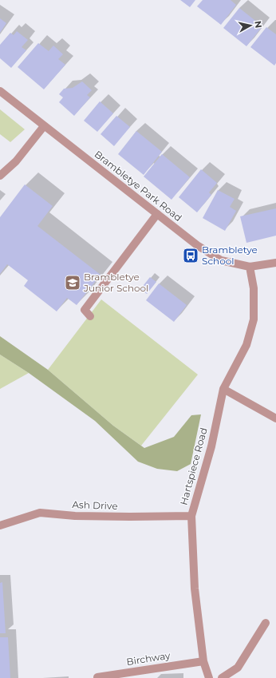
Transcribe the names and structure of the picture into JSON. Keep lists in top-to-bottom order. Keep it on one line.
{"streets":{"street":["Brambletye Park Road","Hartspiece Road","Ash Drive","Birchway"]},"crossings":[["Brambletye Park Road","Hartspiece Road"],["Hartspiece Road","Ash Drive"],["Hartspiece Road","Birchway"]],"places":{"bus stop":["Brambletye School"],"school or university":["Brambletye Junior School"]},"north":"right"}
